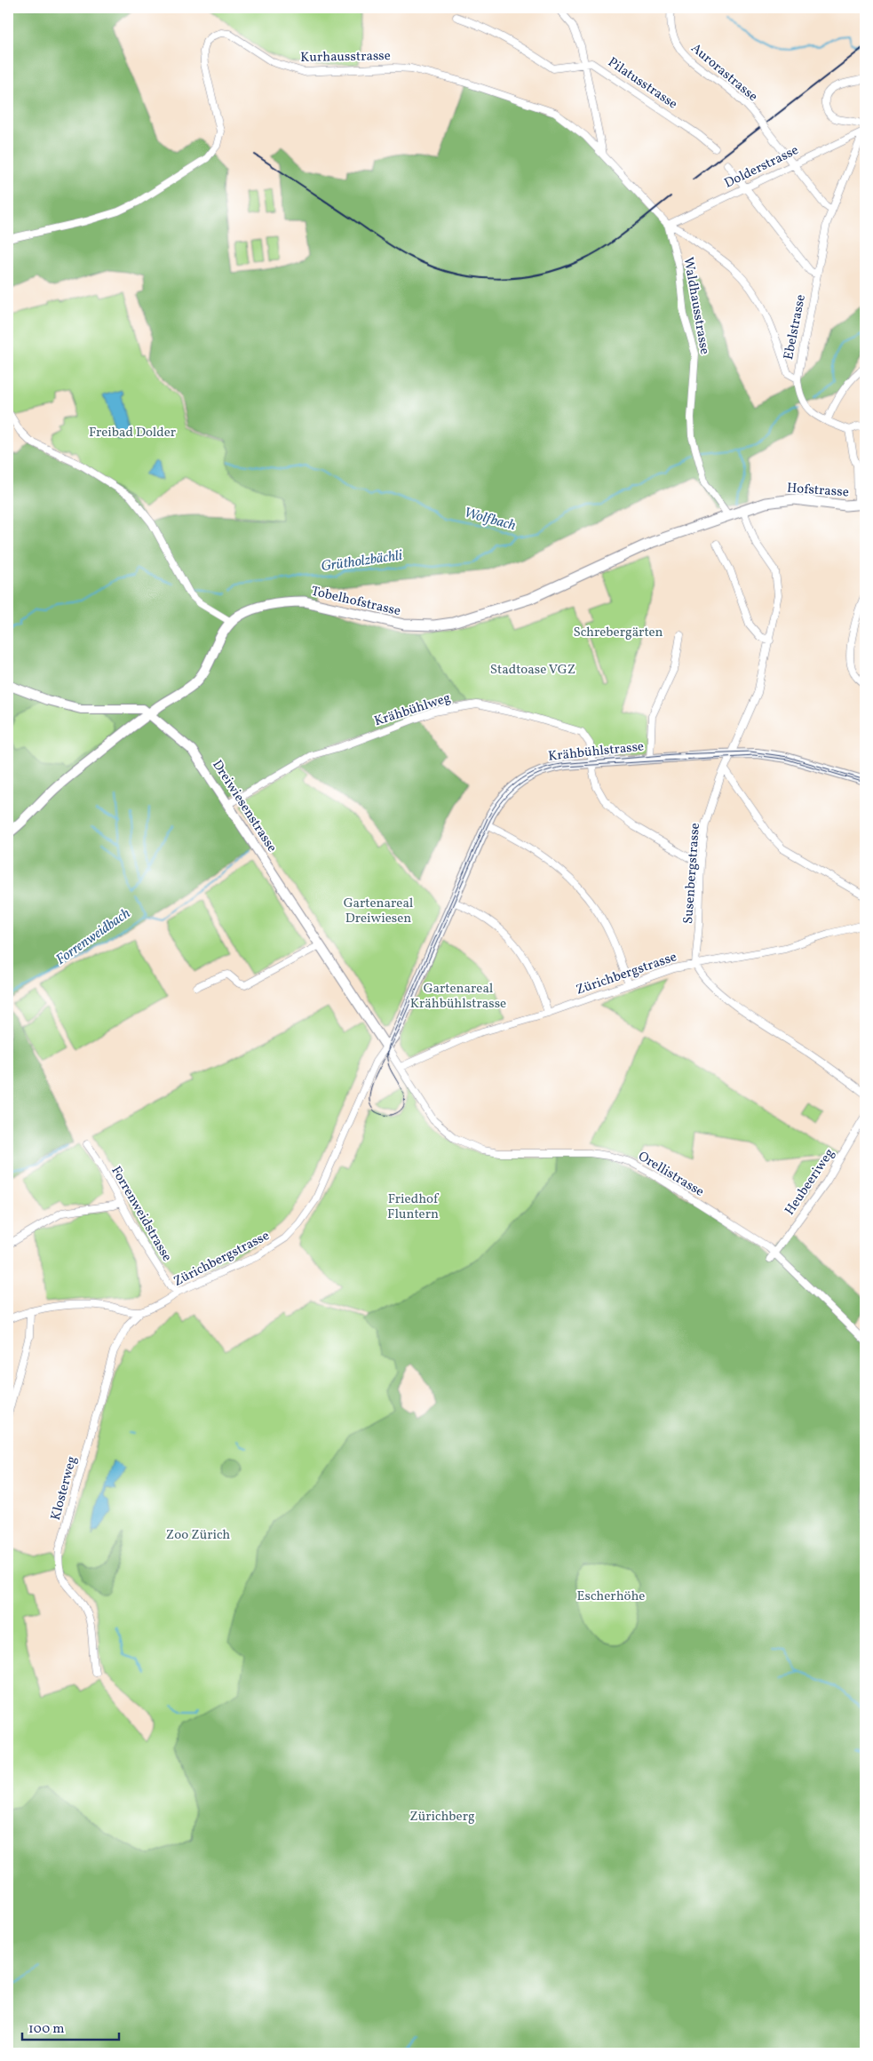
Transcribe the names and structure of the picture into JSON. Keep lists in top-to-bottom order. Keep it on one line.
{"streets":{"main road":["Hofstrasse","Tobelhofstrasse"],"street":["Kurhausstrasse","Aurorastrasse","Pilatusstrasse","Dolderstrasse","Waldhausstrasse","Ebelstrasse","Krähbühlweg","Krähbühlstrasse","Dreiwiesenstrasse","Susenbergstrasse","Zürichbergstrasse","Orellistrasse","Heubeeriweg","Forrenweidstrasse","Klosterweg"]},"crossings":[["Kurhausstrasse","Dolderstrasse"],["Kurhausstrasse","Waldhausstrasse"],["Kurhausstrasse","Ebelstrasse"],["Aurorastrasse","Dolderstrasse"],["Aurorastrasse","Ebelstrasse"],["Dolderstrasse","Waldhausstrasse"],["Dolderstrasse","Ebelstrasse"],["Waldhausstrasse","Tobelhofstrasse"],["Hofstrasse","Tobelhofstrasse"],["Hofstrasse","Susenbergstrasse"],["Tobelhofstrasse","Dreiwiesenstrasse"],["Tobelhofstrasse","Susenbergstrasse"],["Krähbühlweg","Krähbühlstrasse"],["Krähbühlweg","Dreiwiesenstrasse"],["Krähbühlweg","Susenbergstrasse"],["Krähbühlstrasse","Dreiwiesenstrasse"],["Krähbühlstrasse","Susenbergstrasse"],["Krähbühlstrasse","Zürichbergstrasse"],["Krähbühlstrasse","Orellistrasse"],["Dreiwiesenstrasse","Zürichbergstrasse"],["Dreiwiesenstrasse","Orellistrasse"],["Susenbergstrasse","Zürichbergstrasse"],["Zürichbergstrasse","Orellistrasse"],["Zürichbergstrasse","Forrenweidstrasse"],["Zürichbergstrasse","Klosterweg"],["Orellistrasse","Heubeeriweg"]],"water":["Wolfbach","Grütholzbächli","Forrenweidbach"],"parks":["Freibad Dolder","Schrebergärten","Stadtoase VGZ","Gartenareal Dreiwiesen","Gartenareal Krähbühlstrasse","Friedhof Fluntern","Zoo Zürich","Escherhöhe","Zürichberg"],"scale_bar":"100 m"}
